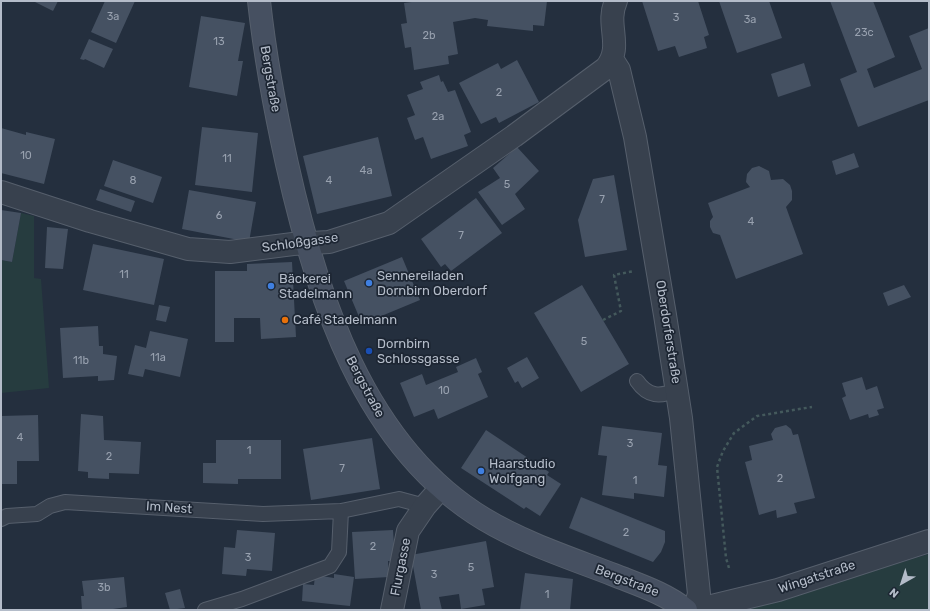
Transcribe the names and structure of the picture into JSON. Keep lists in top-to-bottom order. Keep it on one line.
{"streets":{"main road":["Bergstraße"],"street":["Schloßgasse","Oberdorferstraße","Flurgasse","Wingatstraße"],"lane":["Im Nest"]},"crossings":[["Bergstraße","Schloßgasse"],["Bergstraße","Flurgasse"],["Schloßgasse","Oberdorferstraße"],["Im Nest","Flurgasse"]],"places":["Sennereiladen Dornbirn Oberdorf","Bäckerei Stadelmann","Café Stadelmann","Dornbirn Schlossgasse","Haarstudio Wolfgang"],"house_numbers":["3a","3","3a","23c","2b","13","2","2a","10","11","4a","8","4","5","7","6","4","7","11","5","11a","11b","10","4","3","1","2","7","2","1","2","2","3","5","3","3b","1"],"north":"bottom left"}
